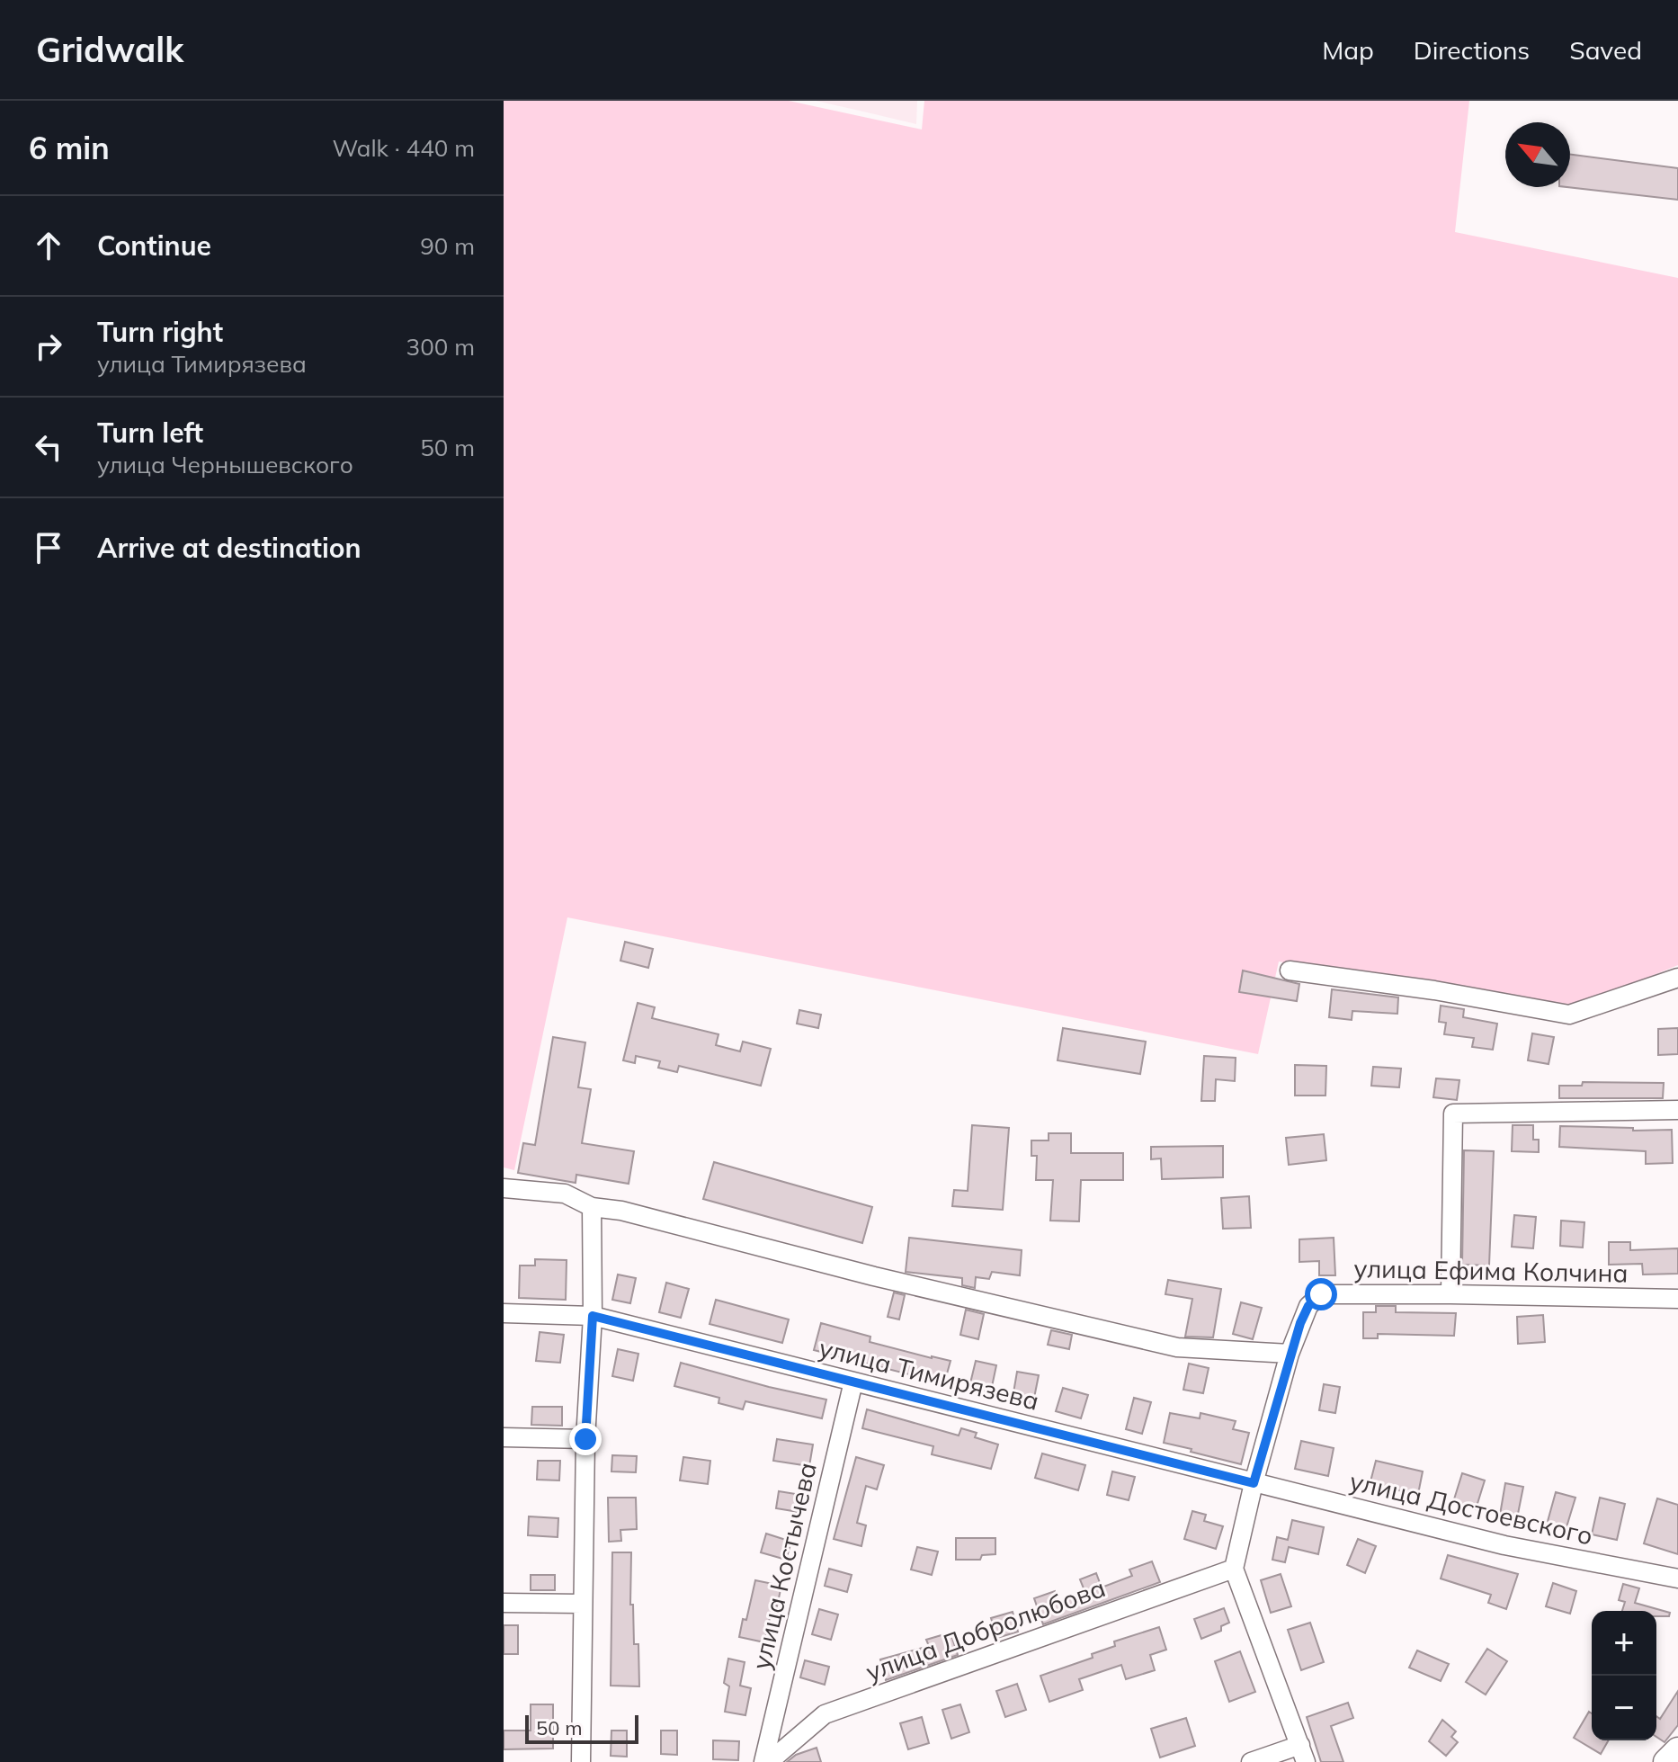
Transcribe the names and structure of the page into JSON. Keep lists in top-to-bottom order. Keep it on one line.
{"streets":{"street":["улица Ефима Колчина","улица Тимирязева","улица Достоевского","улица Костычева","улица Добролюбова"]},"crossings":[["улица Тимирязева","улица Достоевского"],["улица Тимирязева","улица Костычева"],["улица Костычева","улица Добролюбова"]],"scale_bar":"50 m","north":"top left","page":{"header":"Gridwalk","nav":["Map","Directions","Saved"],"heading":["6 min","Walk · 440 m"],"list":[["Continue","90 m"],["Turn right","улица Тимирязева","300 m"],["Turn left","улица Чернышевского","50 m"],"Arrive at destination"],"map_buttons":["+","−"],"scale":"50 m"}}
